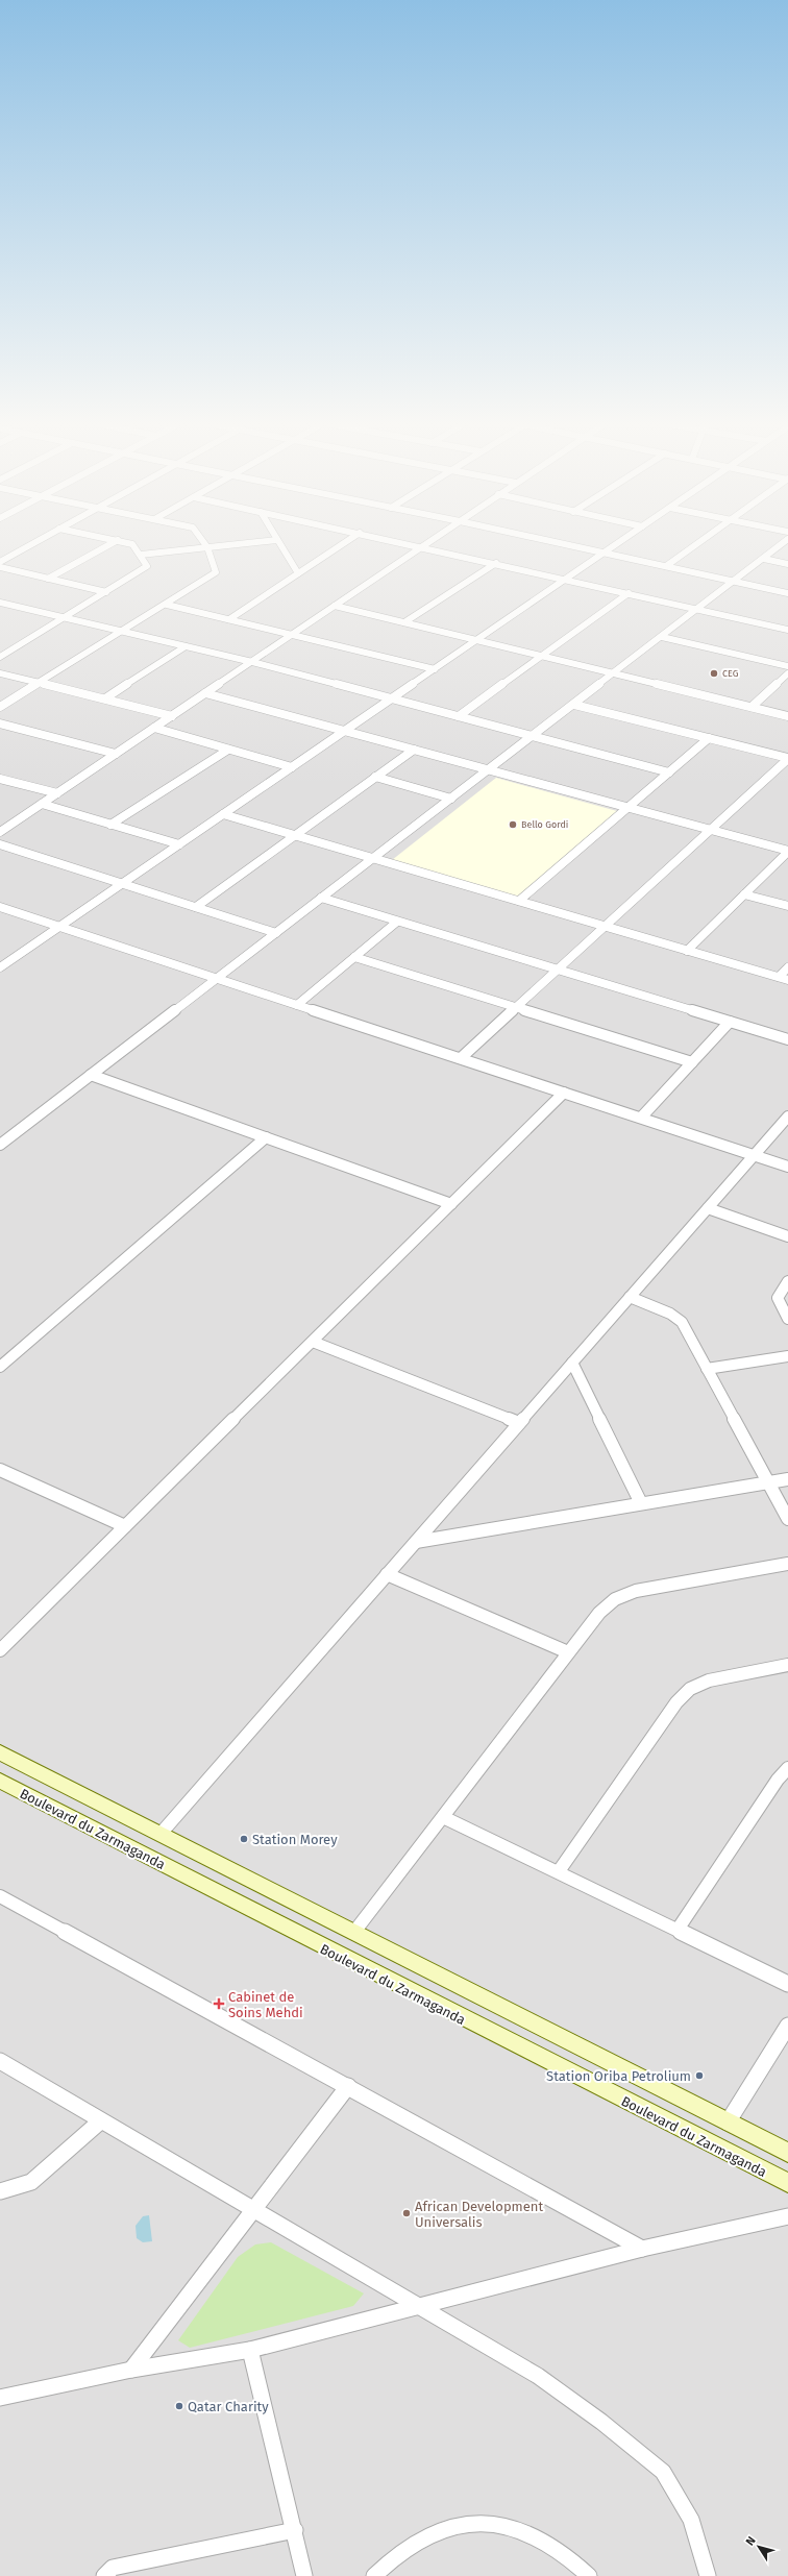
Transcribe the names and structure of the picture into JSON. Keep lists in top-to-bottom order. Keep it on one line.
{"streets":{"main road":["Boulevard du Zarmaganda"]},"places":{"other":["CEG","Bello Gordi","Station Morey","Station Oriba Petrolium","African Development Universalis","Qatar Charity"],"health":["Cabinet de Soins Mehdi"]},"north":"top left"}
